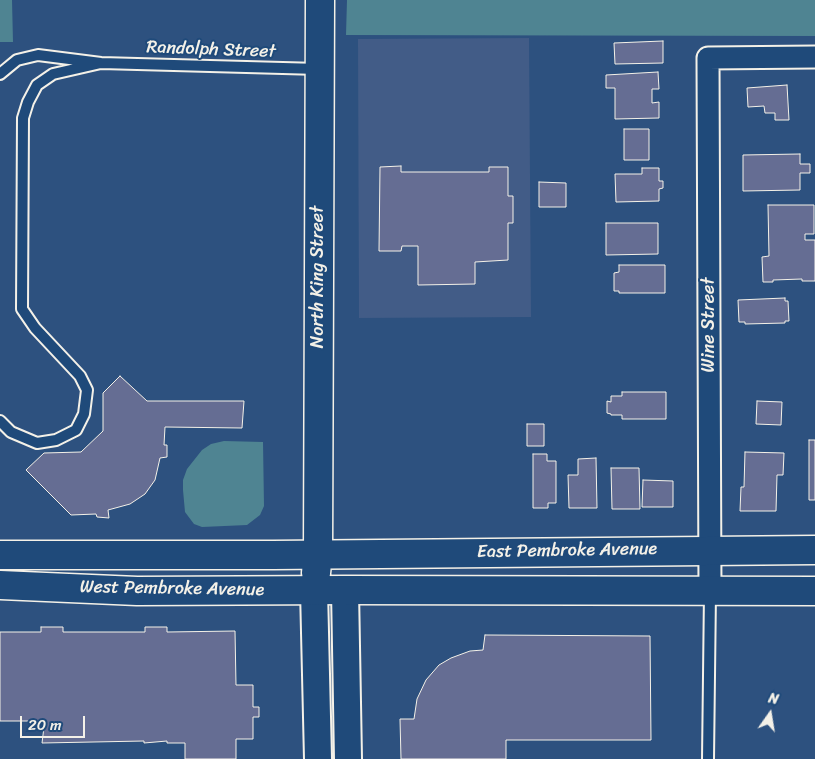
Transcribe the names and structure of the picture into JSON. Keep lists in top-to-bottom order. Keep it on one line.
{"streets":{"main road":["North King Street","East Pembroke Avenue","West Pembroke Avenue"],"street":["Wine Street"],"lane":["Randolph Street"]},"crossings":[["Randolph Street","North King Street"],["North King Street","East Pembroke Avenue"],["North King Street","West Pembroke Avenue"],["Wine Street","East Pembroke Avenue"],["East Pembroke Avenue","West Pembroke Avenue"]],"scale_bar":"20 m","north":"top"}
